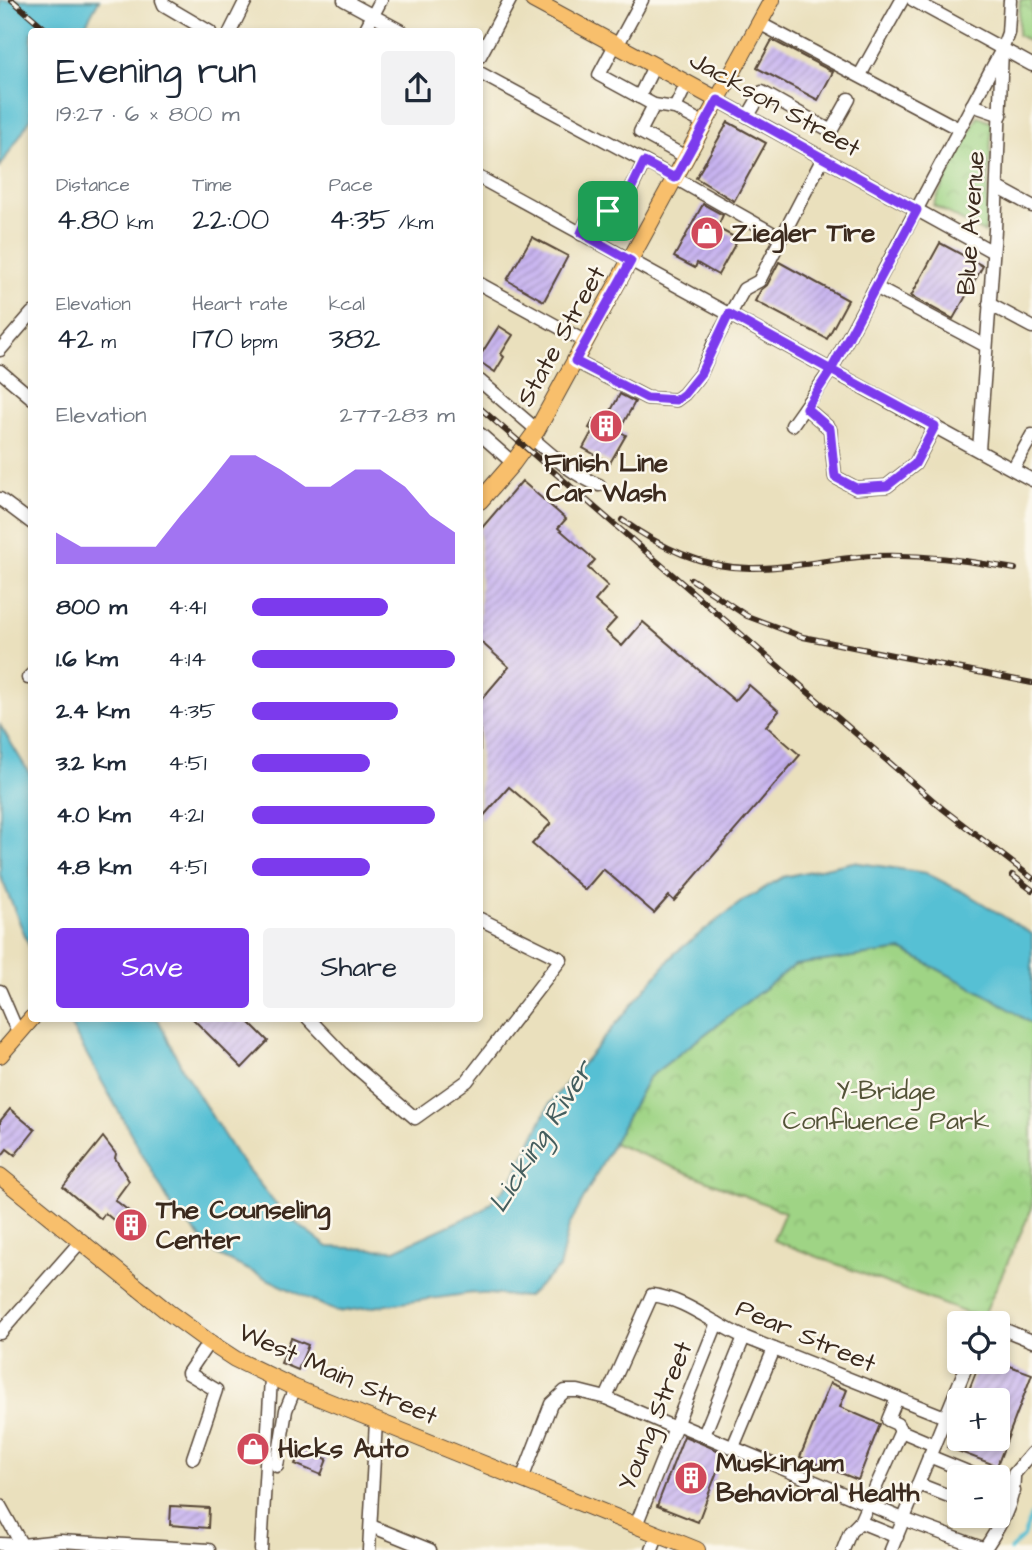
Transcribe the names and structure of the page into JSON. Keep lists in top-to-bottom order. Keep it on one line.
{"streets":{"main road":["Jackson Street","State Street","West Main Street"],"street":["Blue Avenue","Pear Street","Young Street"]},"crossings":[["Jackson Street","Blue Avenue"],["Jackson Street","State Street"],["Pear Street","Young Street"],["West Main Street","Young Street"]],"water":["Licking River"],"parks":["Y-Bridge Confluence Park"],"places":{"shop":["Ziegler Tire","Hicks Auto"],"building":["Finish Line Car Wash","The Counseling Center","Muskingum Behavioral Health"]},"page":{"heading":["Evening run","19:27 · 6 × 800 m"],"stats":[["Distance","4.80 km"],["Time","22:00"],["Pace","4:35 /km"],["Elevation","42 m"],["Heart rate","170 bpm"],["kcal","382"]],"chart":["Elevation","277–283 m"],"list":[{"name":"800 m","note":"4:41"},{"name":"1.6 km","note":"4:14"},{"name":"2.4 km","note":"4:35"},{"name":"3.2 km","note":"4:51"},{"name":"4.0 km","note":"4:21"},{"name":"4.8 km","note":"4:51"}],"buttons":["Save","Share"],"map_buttons":["+","−"]}}
